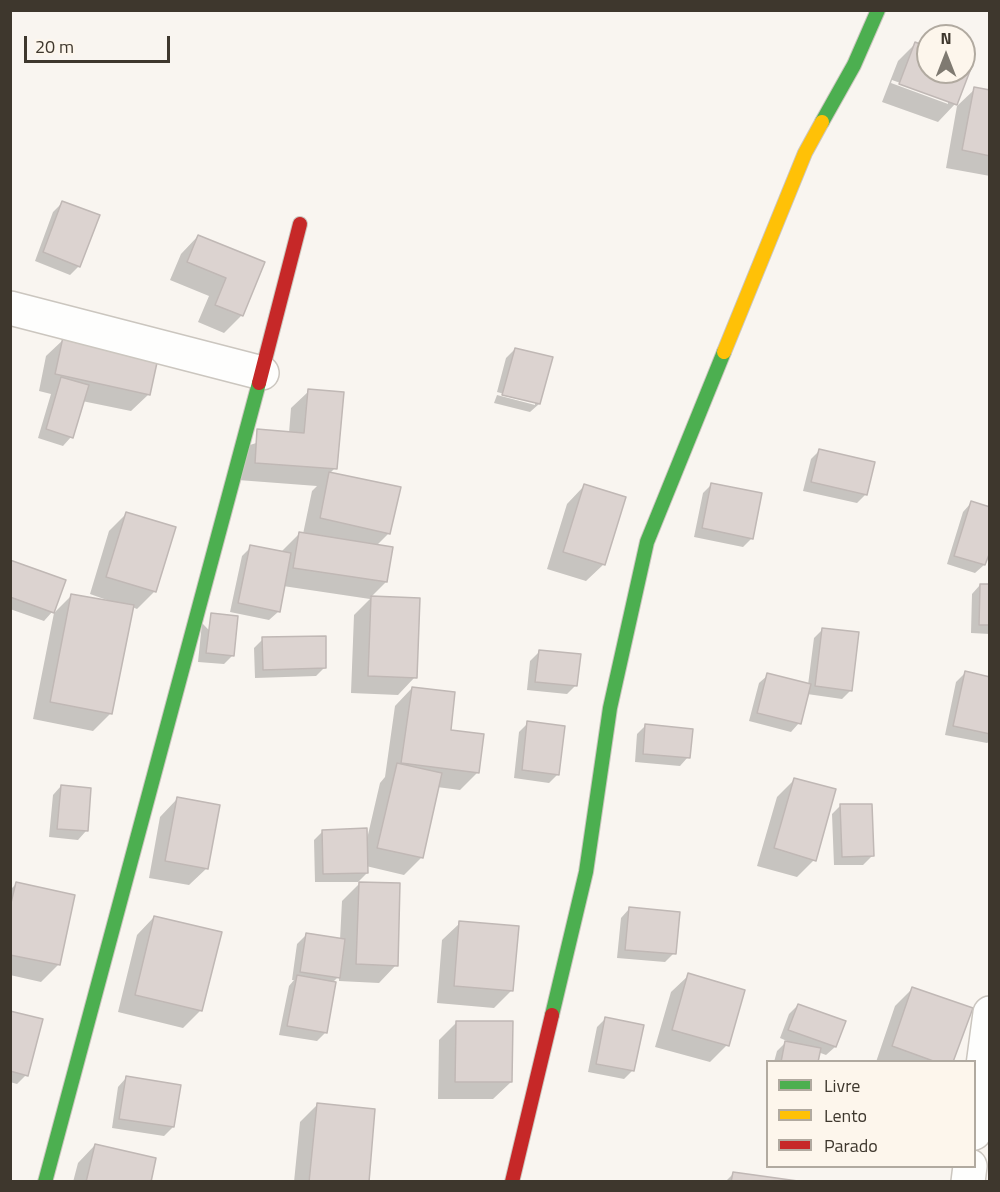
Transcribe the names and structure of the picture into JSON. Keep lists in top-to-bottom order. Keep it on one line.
{"legend":["Livre","Lento","Parado"],"scale_bar":"20 m","north":"top"}
